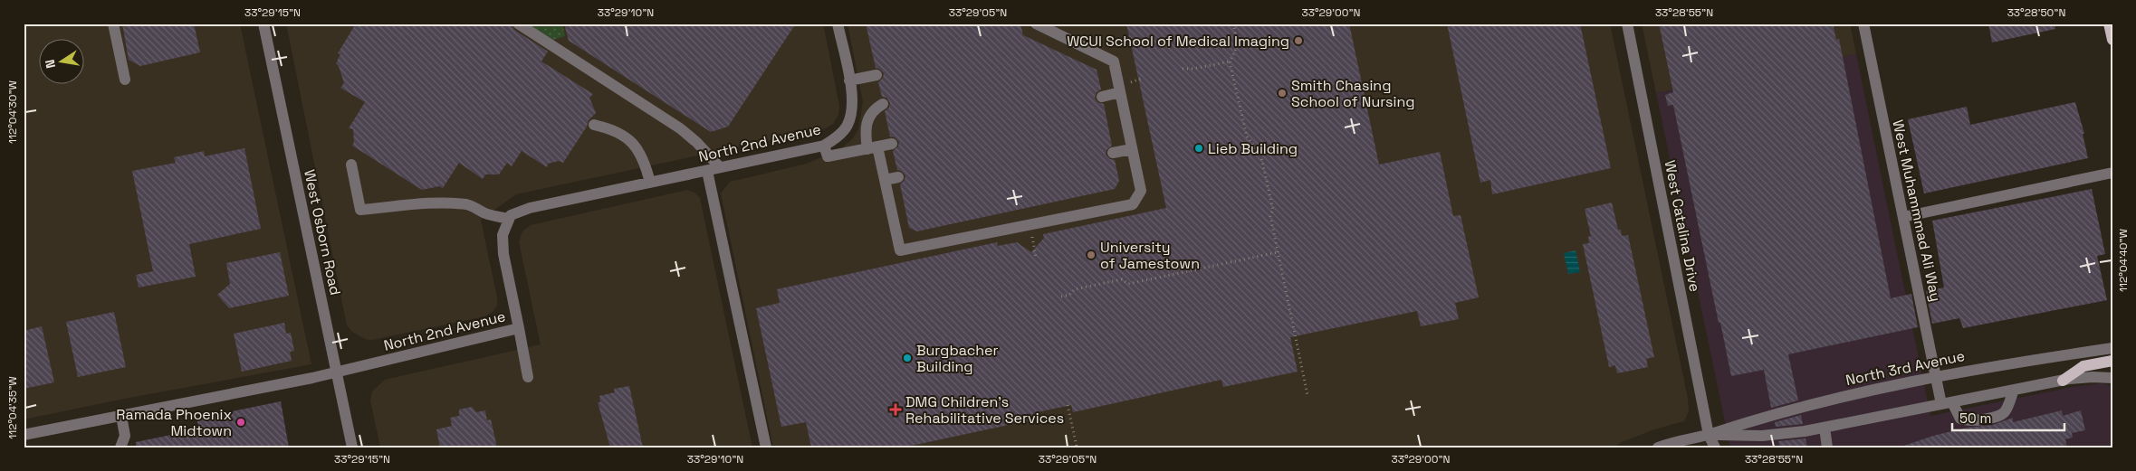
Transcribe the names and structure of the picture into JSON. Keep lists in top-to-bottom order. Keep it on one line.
{"streets":{"street":["North 2nd Avenue","West Muhammmad Ali Way","West Catalina Drive","West Osborn Road","North 3rd Avenue"]},"crossings":[["North 2nd Avenue","West Osborn Road"],["West Muhammmad Ali Way","North 3rd Avenue"],["West Catalina Drive","North 3rd Avenue"]],"places":{"other":["WCUI School of Medical Imaging","Smith Chasing School of Nursing","Lieb Building","University of Jamestown","Burgbacher Building","Ramada Phoenix Midtown"],"health":["DMG Children’s Rehabilitative Services"]},"scale_bar":"50 m","north":"left","coordinates":["33°29'15\"N","33°29'10\"N","33°29'05\"N","33°29'00\"N","33°28'55\"N","33°28'50\"N","112°04'30\"W","112°04'40\"W","112°04'35\"W"]}
